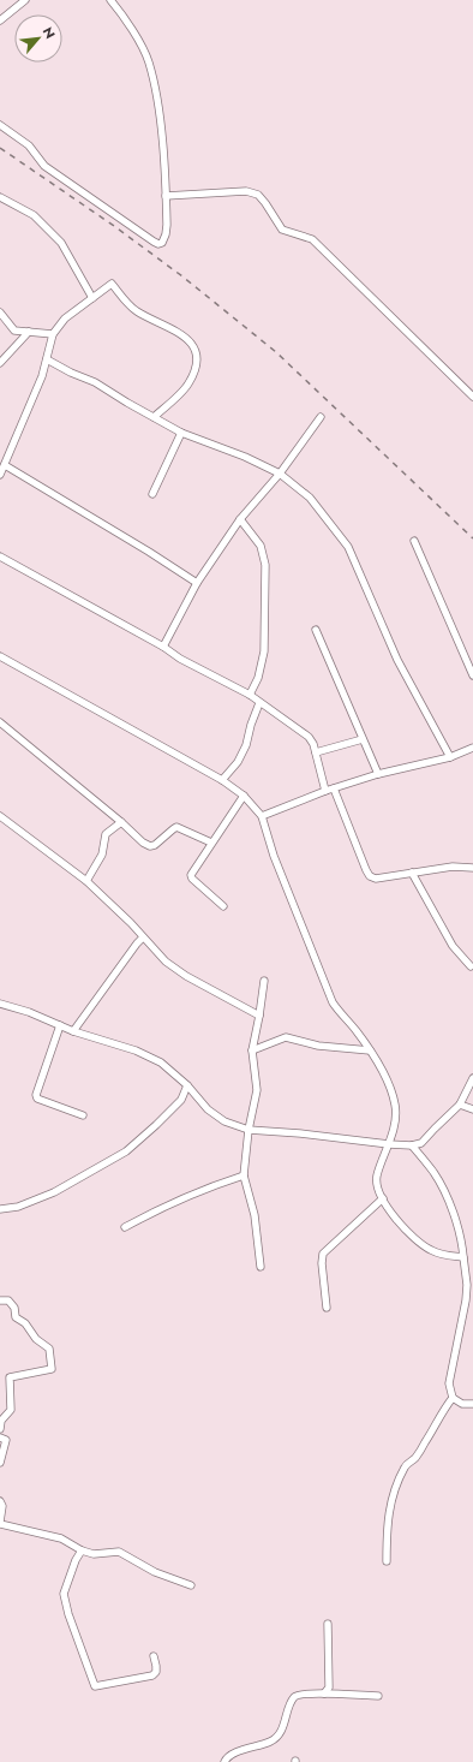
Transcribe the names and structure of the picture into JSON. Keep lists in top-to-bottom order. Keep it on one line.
{"north":"top right"}
